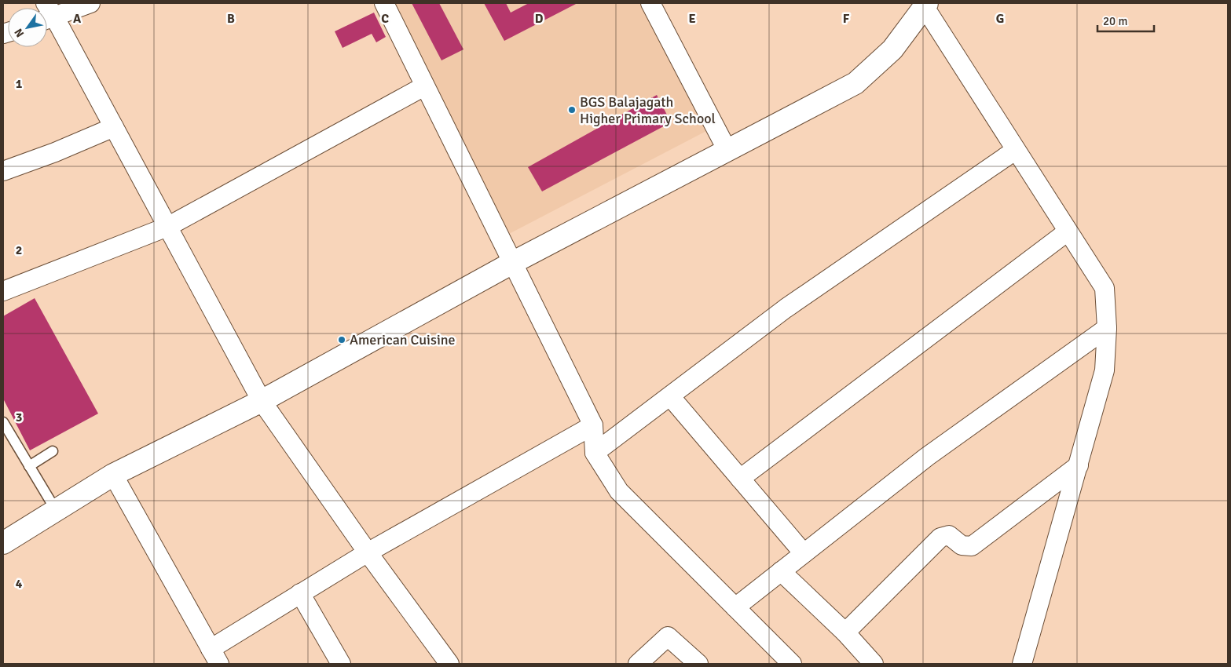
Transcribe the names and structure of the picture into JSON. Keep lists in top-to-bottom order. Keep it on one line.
{"places":["BGS Balajagath Higher Primary School","American Cuisine"],"scale_bar":"20 m","north":"bottom left","grid":{"columns":["A","B","C","D","E","F","G"],"rows":["1","2","3","4"]}}
